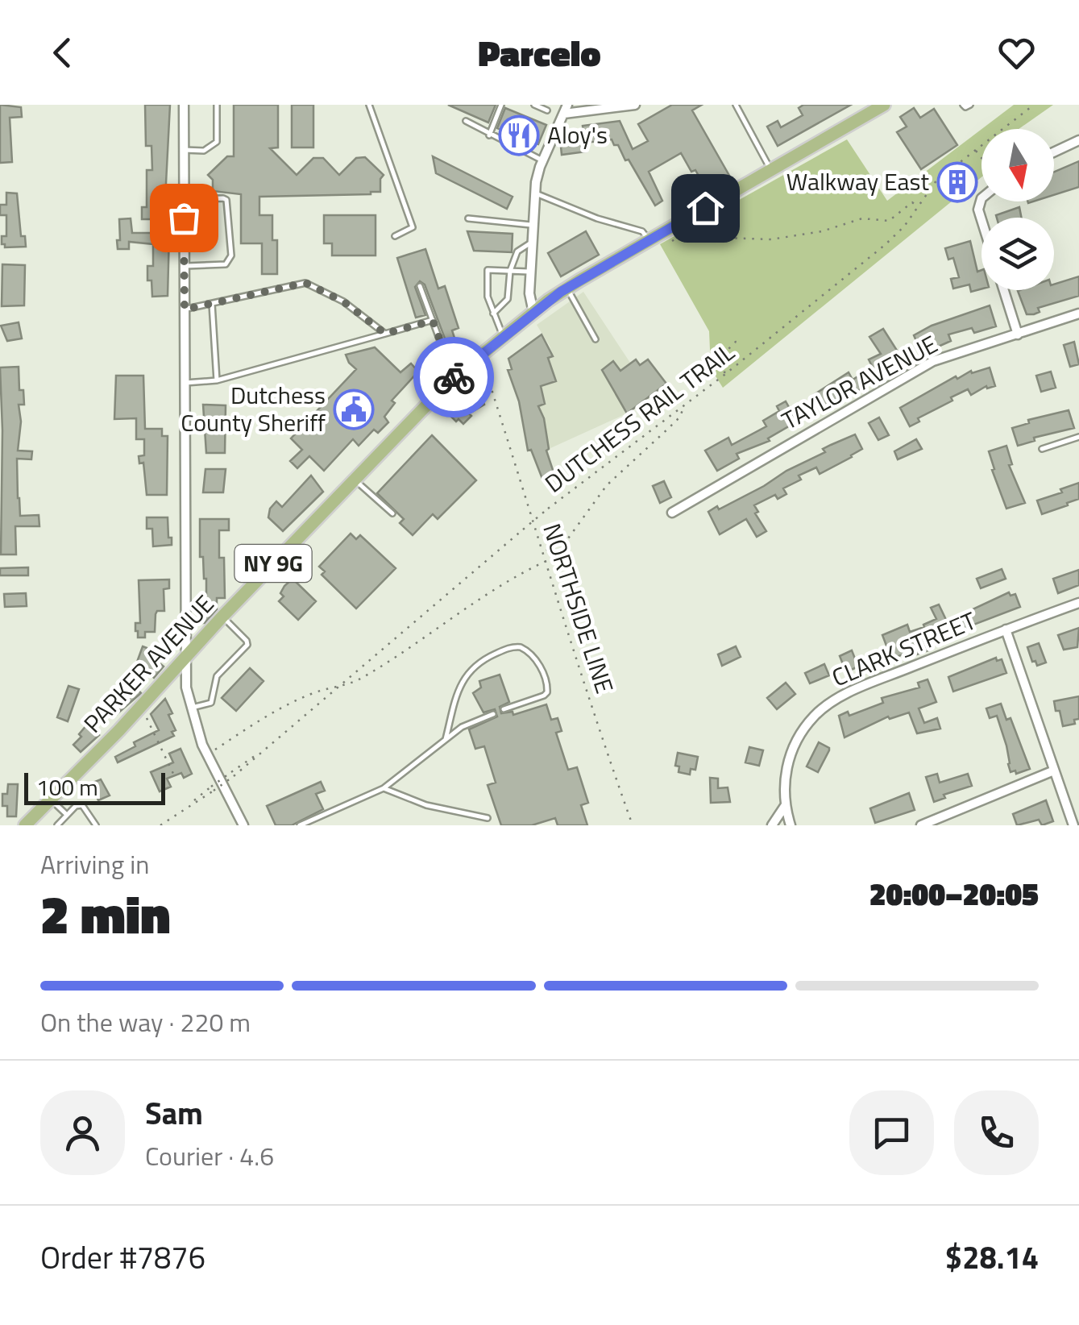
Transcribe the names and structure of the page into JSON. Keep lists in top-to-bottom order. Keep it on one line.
{"streets":{"main road":["NY 9G","PARKER AVENUE"],"street":["TAYLOR AVENUE","CLARK STREET"],"path":["DUTCHESS RAIL TRAIL","NORTHSIDE LINE"]},"crossings":[["NORTHSIDE LINE","PARKER AVENUE"]],"places":{"restaurant":["Aloy's"],"building":["Walkway East"],"public building":["Dutchess County Sheriff"]},"scale_bar":"100 m","north":"bottom","page":{"header":"Parcelo","scale":"100 m","heading":["2 min","Arriving in","20:00–20:05"],"panel":["Sam","Courier · 4.6","Order #7876","$28.14"],"bar":"On the way · 220 m"}}
